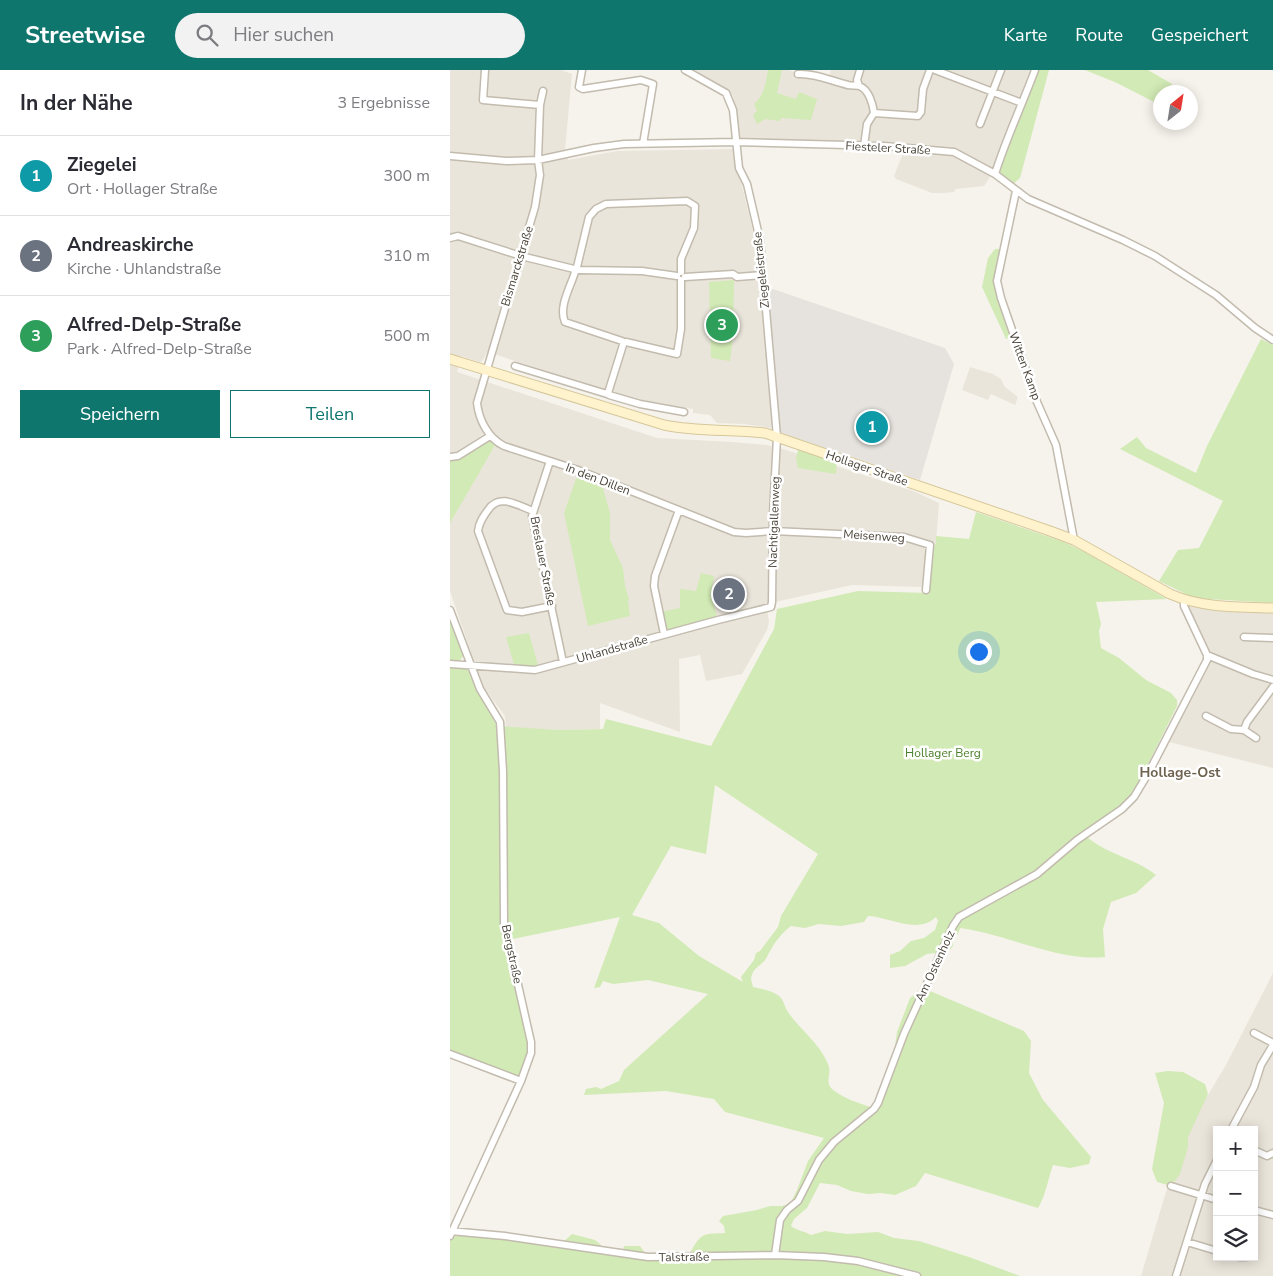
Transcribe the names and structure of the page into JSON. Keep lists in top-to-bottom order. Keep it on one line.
{"streets":{"main road":["Hollager Straße"],"street":["Fiesteler Straße","Bismarckstraße","Ziegeleistraße","Witten Kamp","In den Dillen","Nachtigallenweg","Meisenweg","Breslauer Straße","Uhlandstraße","Bergstraße","Am Ostenholz","Talstraße"]},"crossings":[["Fiesteler Straße","Bismarckstraße"],["Fiesteler Straße","Ziegeleistraße"],["Fiesteler Straße","Witten Kamp"],["Bismarckstraße","Hollager Straße"],["Ziegeleistraße","Hollager Straße"],["Ziegeleistraße","Nachtigallenweg"],["Witten Kamp","Hollager Straße"],["Hollager Straße","Nachtigallenweg"],["In den Dillen","Nachtigallenweg"],["In den Dillen","Meisenweg"],["In den Dillen","Breslauer Straße"],["Nachtigallenweg","Meisenweg"],["Nachtigallenweg","Uhlandstraße"],["Breslauer Straße","Uhlandstraße"],["Uhlandstraße","Bergstraße"],["Bergstraße","Talstraße"],["Am Ostenholz","Talstraße"]],"districts":["Hollage-Ost"],"parks":["Hollager Berg"],"north":"top right","page":{"header":"Streetwise","search":"Hier suchen","nav":["Karte","Route","Gespeichert"],"heading":["In der Nähe","3 Ergebnisse"],"list":[{"mark":"1","name":"Ziegelei","note":"Ort · Hollager Straße","value":"300 m"},{"mark":"2","name":"Andreaskirche","note":"Kirche · Uhlandstraße","value":"310 m"},{"mark":"3","name":"Alfred-Delp-Straße","note":"Park · Alfred-Delp-Straße","value":"500 m"}],"pins":["3","1","2"],"buttons":["Speichern","Teilen"],"map_buttons":["+","−"]}}
